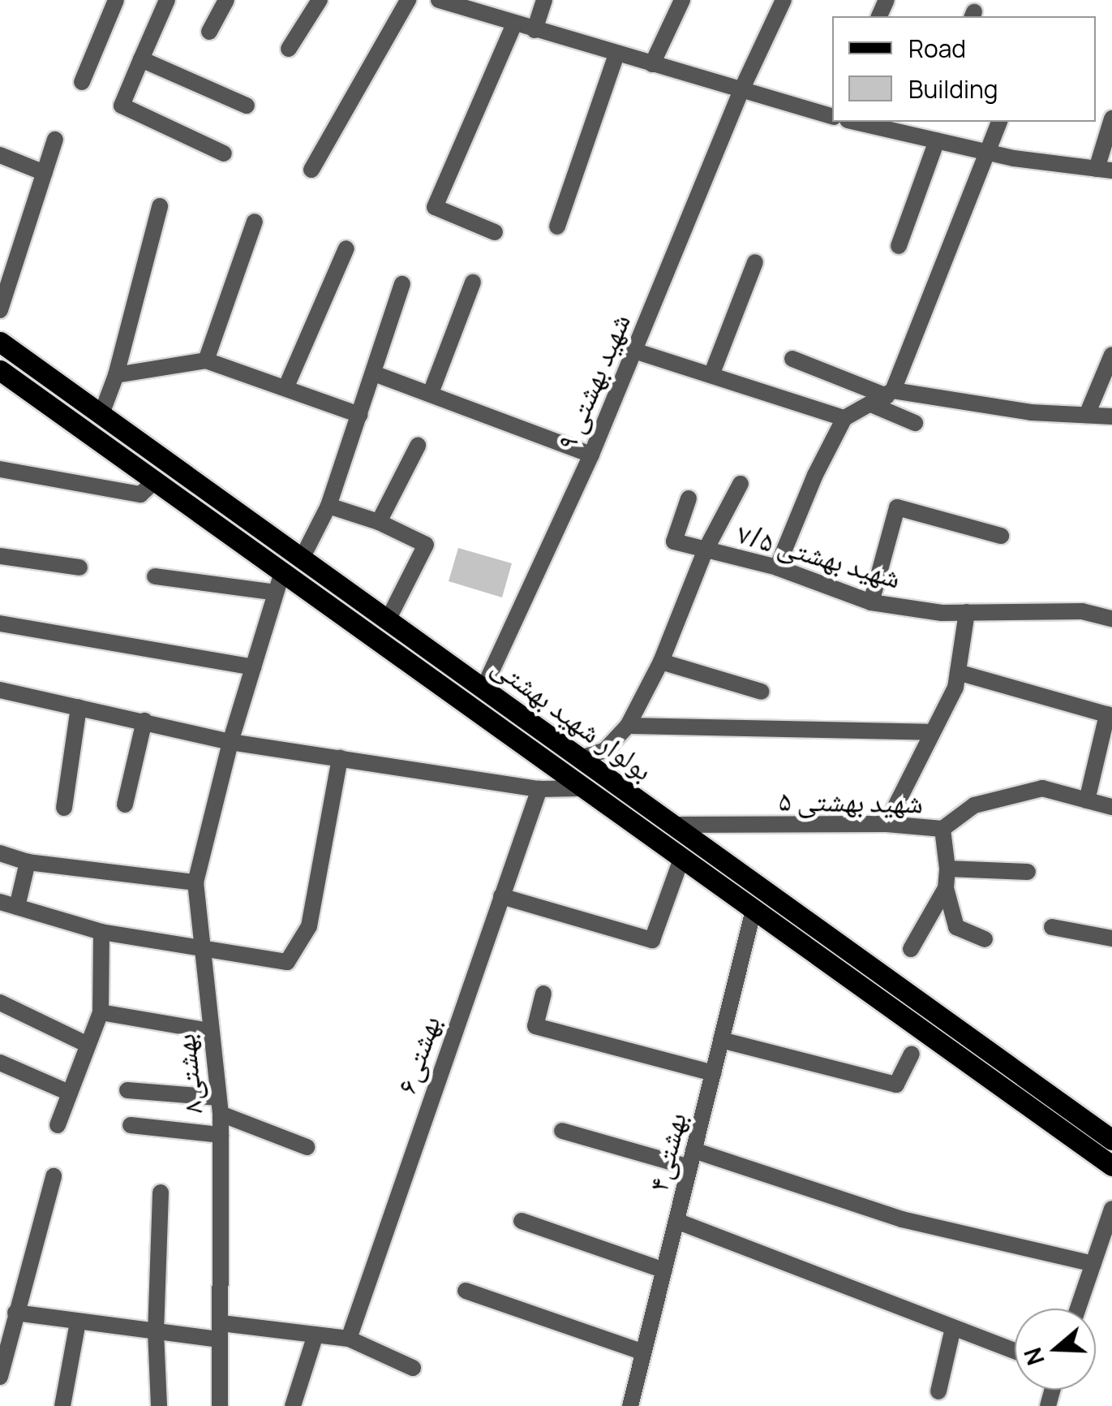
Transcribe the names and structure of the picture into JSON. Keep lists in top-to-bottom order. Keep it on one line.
{"streets":{"main road":["بولوار شهید بهشتی"],"street":["شهید بهشتی ۹","شهید بهشتی ۷/۵","شهید بهشتی ۵","بهشتی۶","بهشتی۸","بهشتی۴"]},"crossings":[["شهید بهشتی ۹","بولوار شهید بهشتی"],["بولوار شهید بهشتی","شهید بهشتی ۵"],["بولوار شهید بهشتی","بهشتی۸"],["بولوار شهید بهشتی","بهشتی۴"]],"legend":["Road","Building"],"north":"left"}
